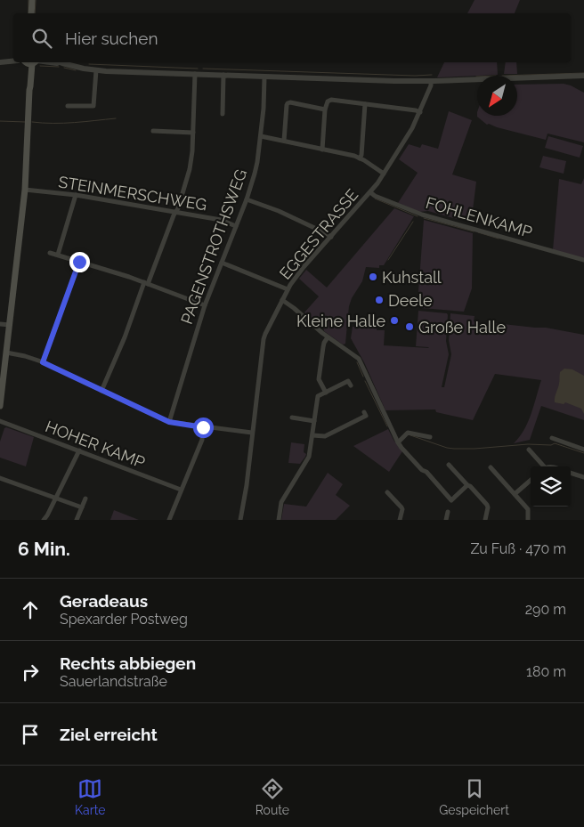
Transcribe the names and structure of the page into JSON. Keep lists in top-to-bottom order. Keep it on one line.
{"streets":{"street":["STEINMERSCHWEG","FOHLENKAMP","EGGESTRASSE","PAGENSTROTHSWEG","HOHER KAMP"]},"crossings":[["STEINMERSCHWEG","PAGENSTROTHSWEG"],["FOHLENKAMP","EGGESTRASSE"]],"places":["Kuhstall","Deele","Kleine Halle","Große Halle"],"north":"bottom left","page":{"search":"Hier suchen","heading":["6 Min.","Zu Fuß · 470 m"],"list":[["Geradeaus","Spexarder Postweg","290 m"],["Rechts abbiegen","Sauerlandstraße","180 m"],"Ziel erreicht"],"nav":["Karte","Route","Gespeichert"]}}
